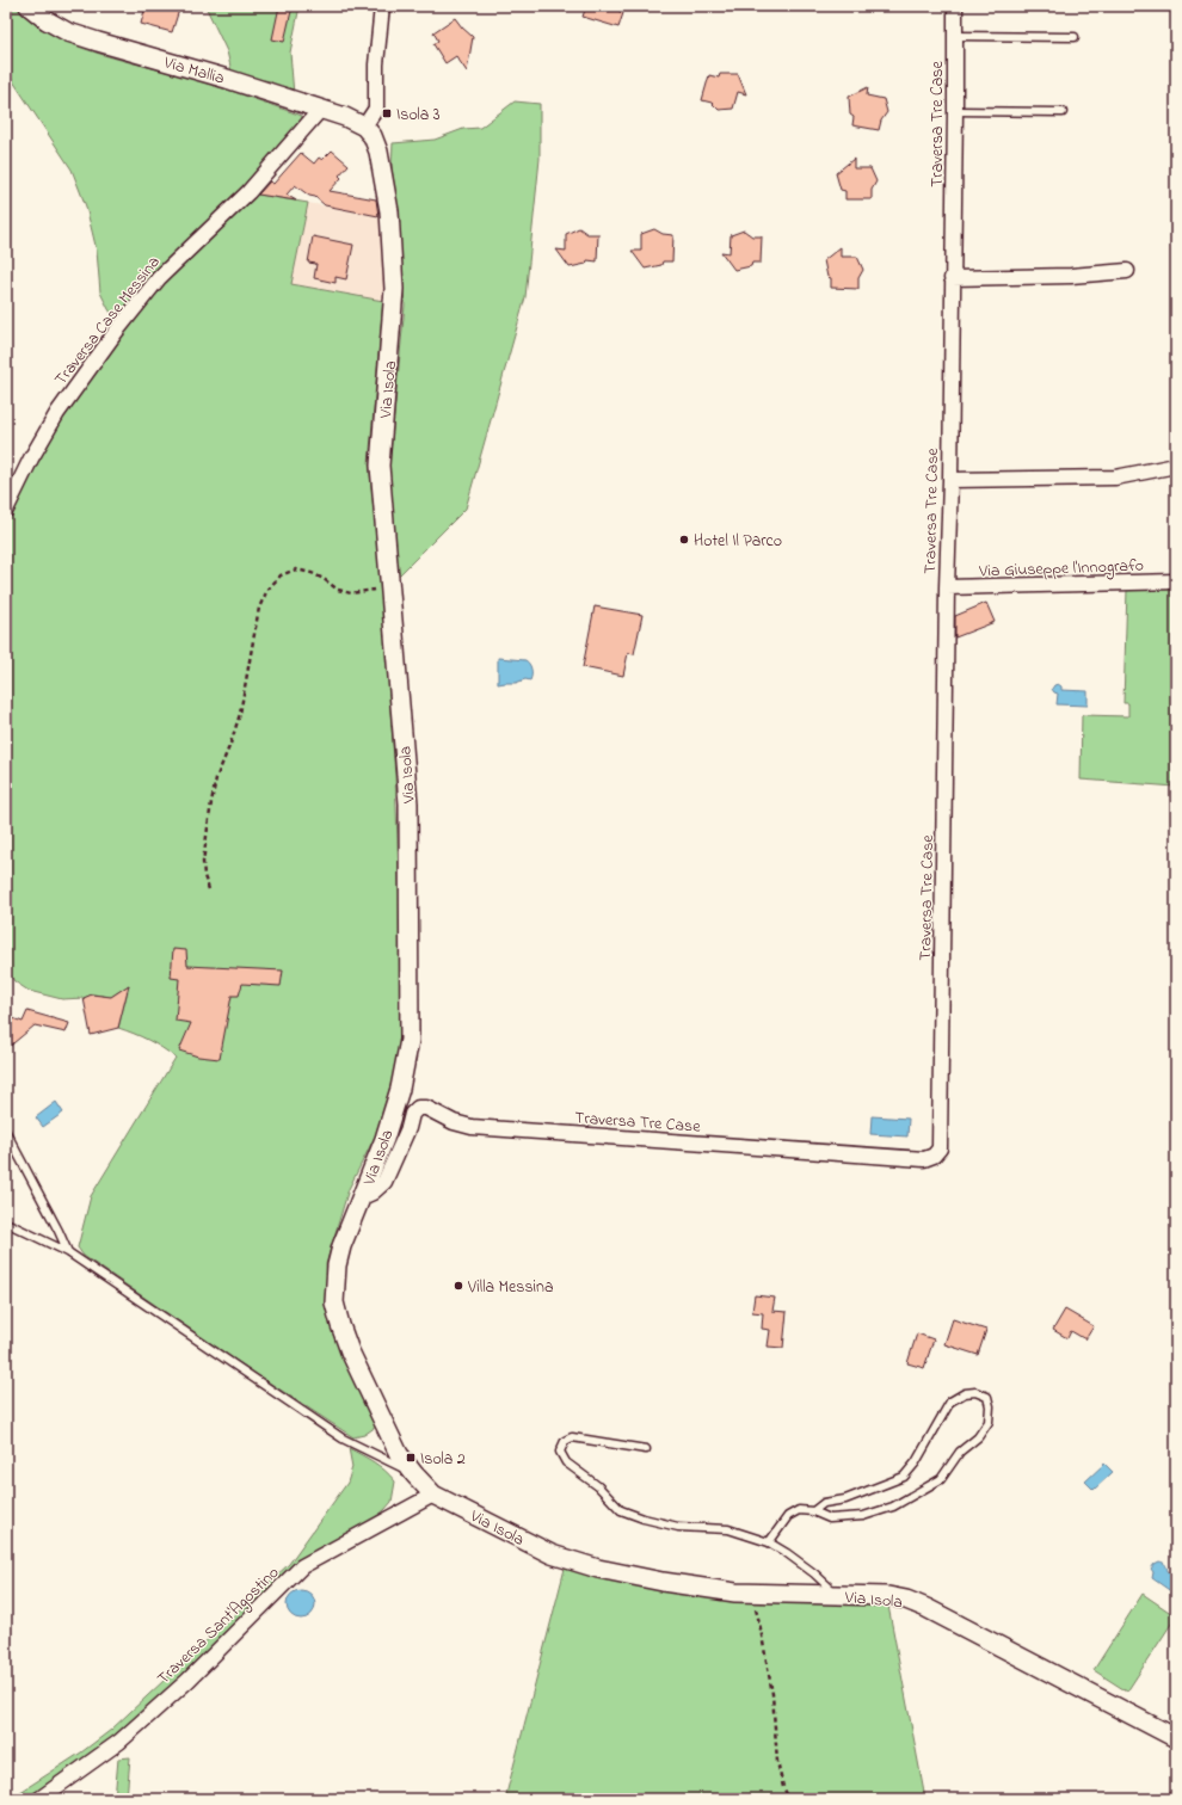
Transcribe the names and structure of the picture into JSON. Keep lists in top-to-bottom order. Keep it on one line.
{"streets":{"street":["Via Mallia","Traversa Tre Case","Traversa Case Messina","Via Isola","Via Giuseppe l'Innografo","Traversa Sant'Agostino"]},"crossings":[["Via Mallia","Traversa Case Messina"],["Via Mallia","Via Isola"],["Traversa Tre Case","Via Isola"],["Traversa Tre Case","Via Giuseppe l'Innografo"],["Via Isola","Traversa Sant'Agostino"]],"places":{"transit":["Isola 3","Isola 2"],"other":["Hotel Il Parco","Villa Messina"]}}
